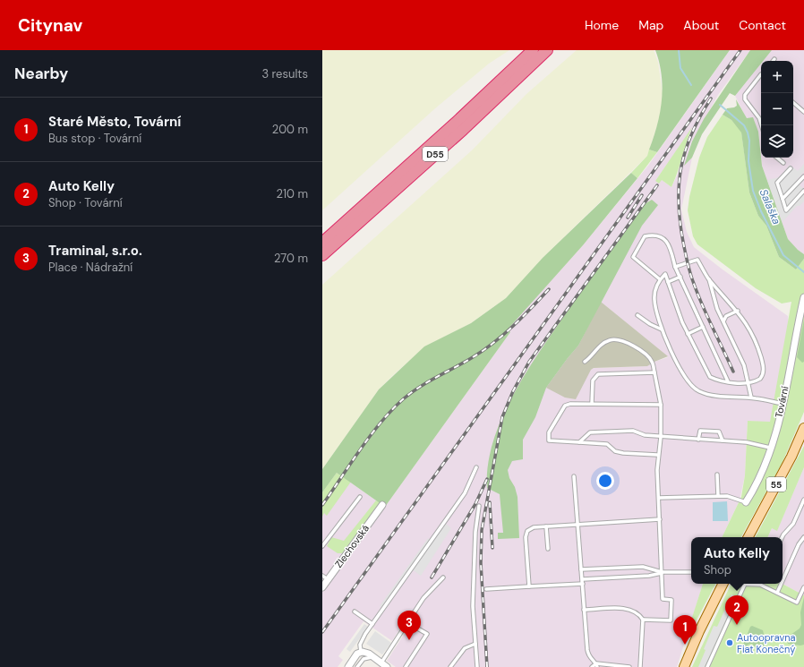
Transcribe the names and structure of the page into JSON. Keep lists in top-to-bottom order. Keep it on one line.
{"streets":{"highway":["D55"],"main road":["55"],"street":["Tovární","Zlechovská"]},"water":["Salaška"],"places":["Autoopravna Fiat Konečný"],"page":{"header":"Citynav","nav":["Home","Map","About","Contact"],"heading":["Nearby","3 results"],"map_buttons":["+","−"],"list":[{"mark":"1","name":"Staré Město, Tovární","note":"Bus stop · Tovární","value":"200 m"},{"mark":"2","name":"Auto Kelly","note":"Shop · Tovární","value":"210 m"},{"mark":"3","name":"Traminal, s.r.o.","note":"Place · Nádražní","value":"270 m"}],"popup":["Auto Kelly","Shop"],"pins":["2","3","1"]}}
